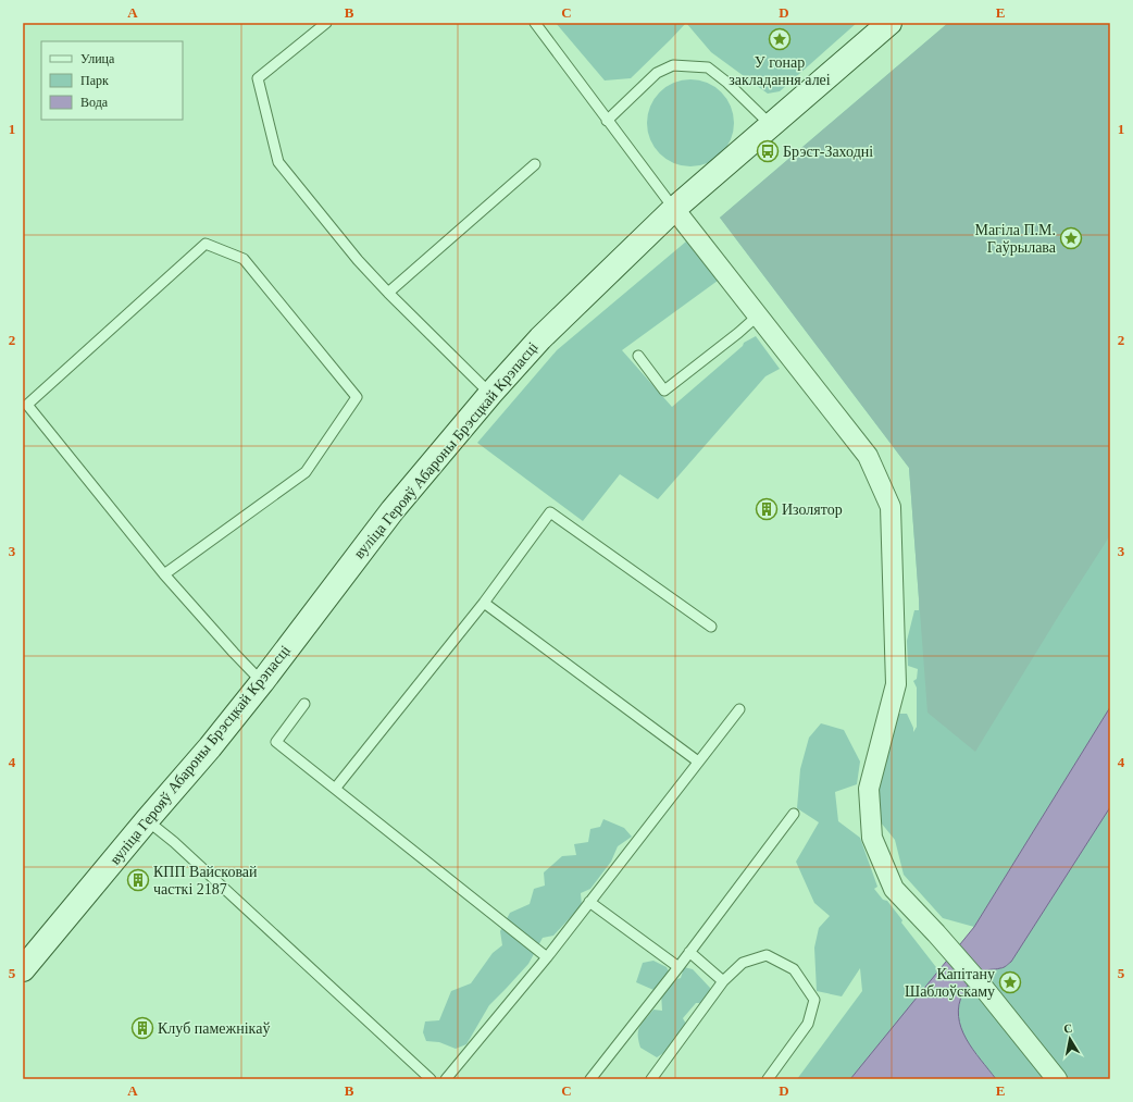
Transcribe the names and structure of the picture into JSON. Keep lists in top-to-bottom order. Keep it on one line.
{"streets":{"main road":["вуліца Герояў Абароны Брэсцкай Крэпасці"]},"places":{"place":["У гонар закладання алеі","Магіла П.М. Гаўрылава","Капітану Шаблоўскаму"],"bus stop":["Брэст-Заходні"],"building":["Изолятор","КПП Вайсковай часткі 2187","Клуб памежнікаў"]},"legend":["Улица","Парк","Вода"],"north":"top","grid":{"columns":["A","B","C","D","E"],"rows":["1","2","3","4","5"]}}
